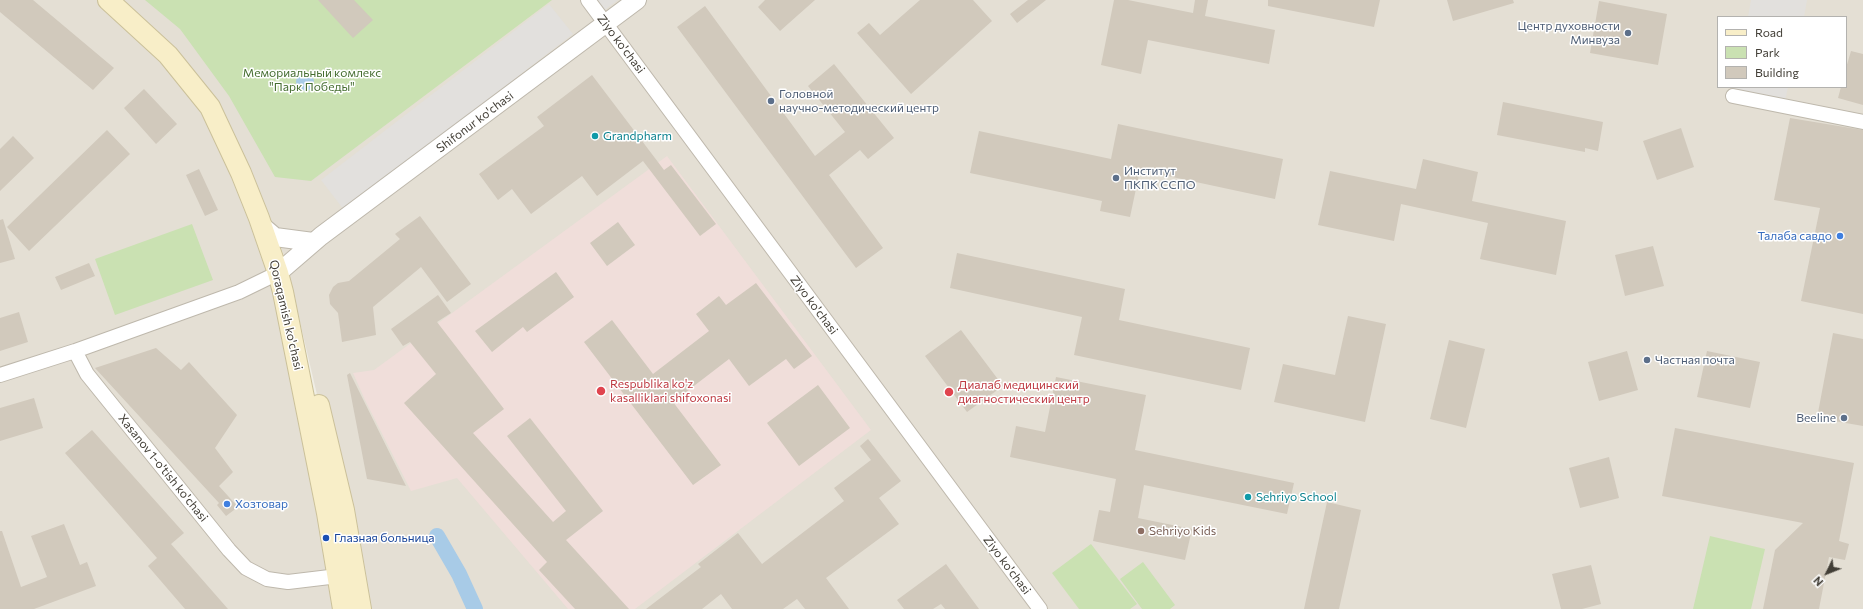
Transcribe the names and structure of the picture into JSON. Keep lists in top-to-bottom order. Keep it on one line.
{"streets":{"main road":["Qoraqamish ko'chasi"],"street":["Ziyo ko'chasi","Shifonur ko'chasi","Xasanov 1-o'tish ko'chasi"]},"crossings":[["Ziyo ko'chasi","Shifonur ko'chasi"],["Shifonur ko'chasi","Qoraqamish ko'chasi"],["Qoraqamish ko'chasi","Xasanov 1-o'tish ko'chasi"]],"parks":["Мемориальный комлекс \"Парк Победы\""],"places":["Центр духовности Минвуза","Головной научно-методический центр","Grandpharm","Институт ПКПК ССПО","Талаба савдо","Частная почта","Respublika ko'z kasalliklari shifoxonasi","Диалаб медицинский диагностический центр","Beeline","Sehriyo School","Хозтовар","Sehriyo Kids","Глазная больница"],"legend":["Road","Park","Building"],"north":"bottom left"}
